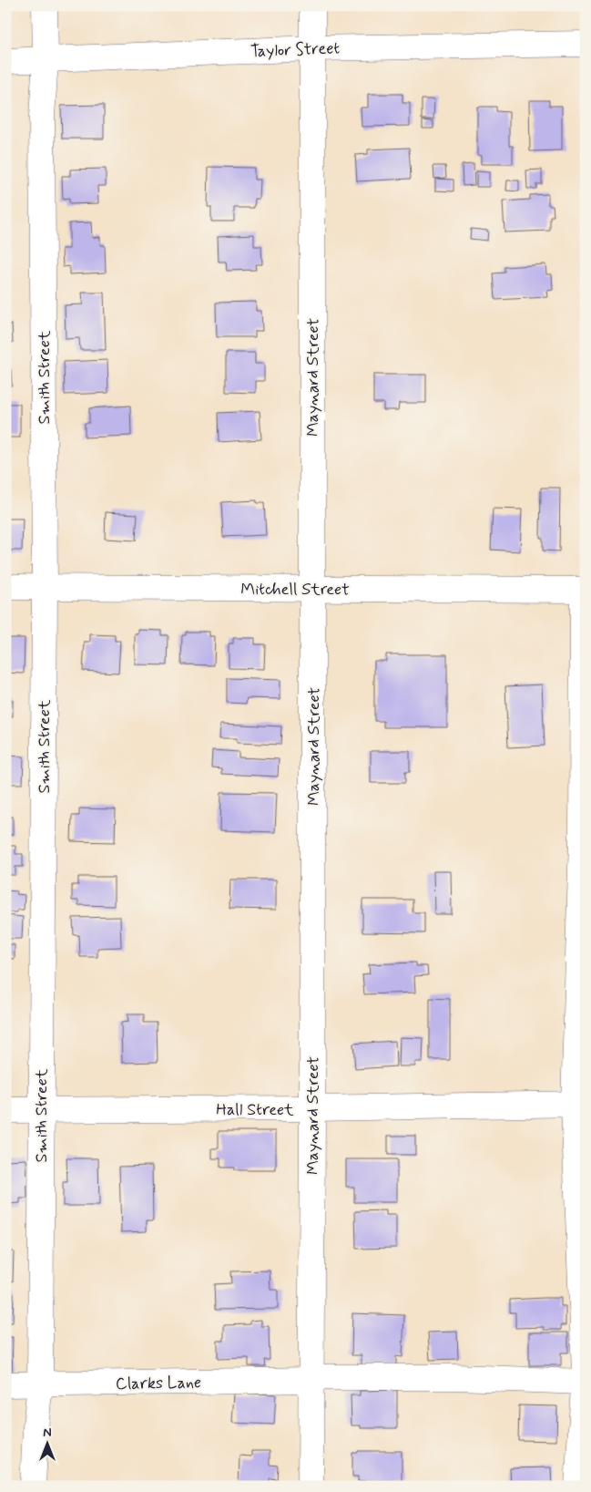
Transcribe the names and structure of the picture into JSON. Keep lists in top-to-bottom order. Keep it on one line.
{"streets":{"street":["Taylor Street","Smith Street","Maynard Street","Mitchell Street","Hall Street","Clarks Lane"]},"crossings":[["Taylor Street","Smith Street"],["Taylor Street","Maynard Street"],["Smith Street","Mitchell Street"],["Smith Street","Hall Street"],["Smith Street","Clarks Lane"],["Maynard Street","Mitchell Street"],["Maynard Street","Hall Street"],["Maynard Street","Clarks Lane"]],"north":"top"}
